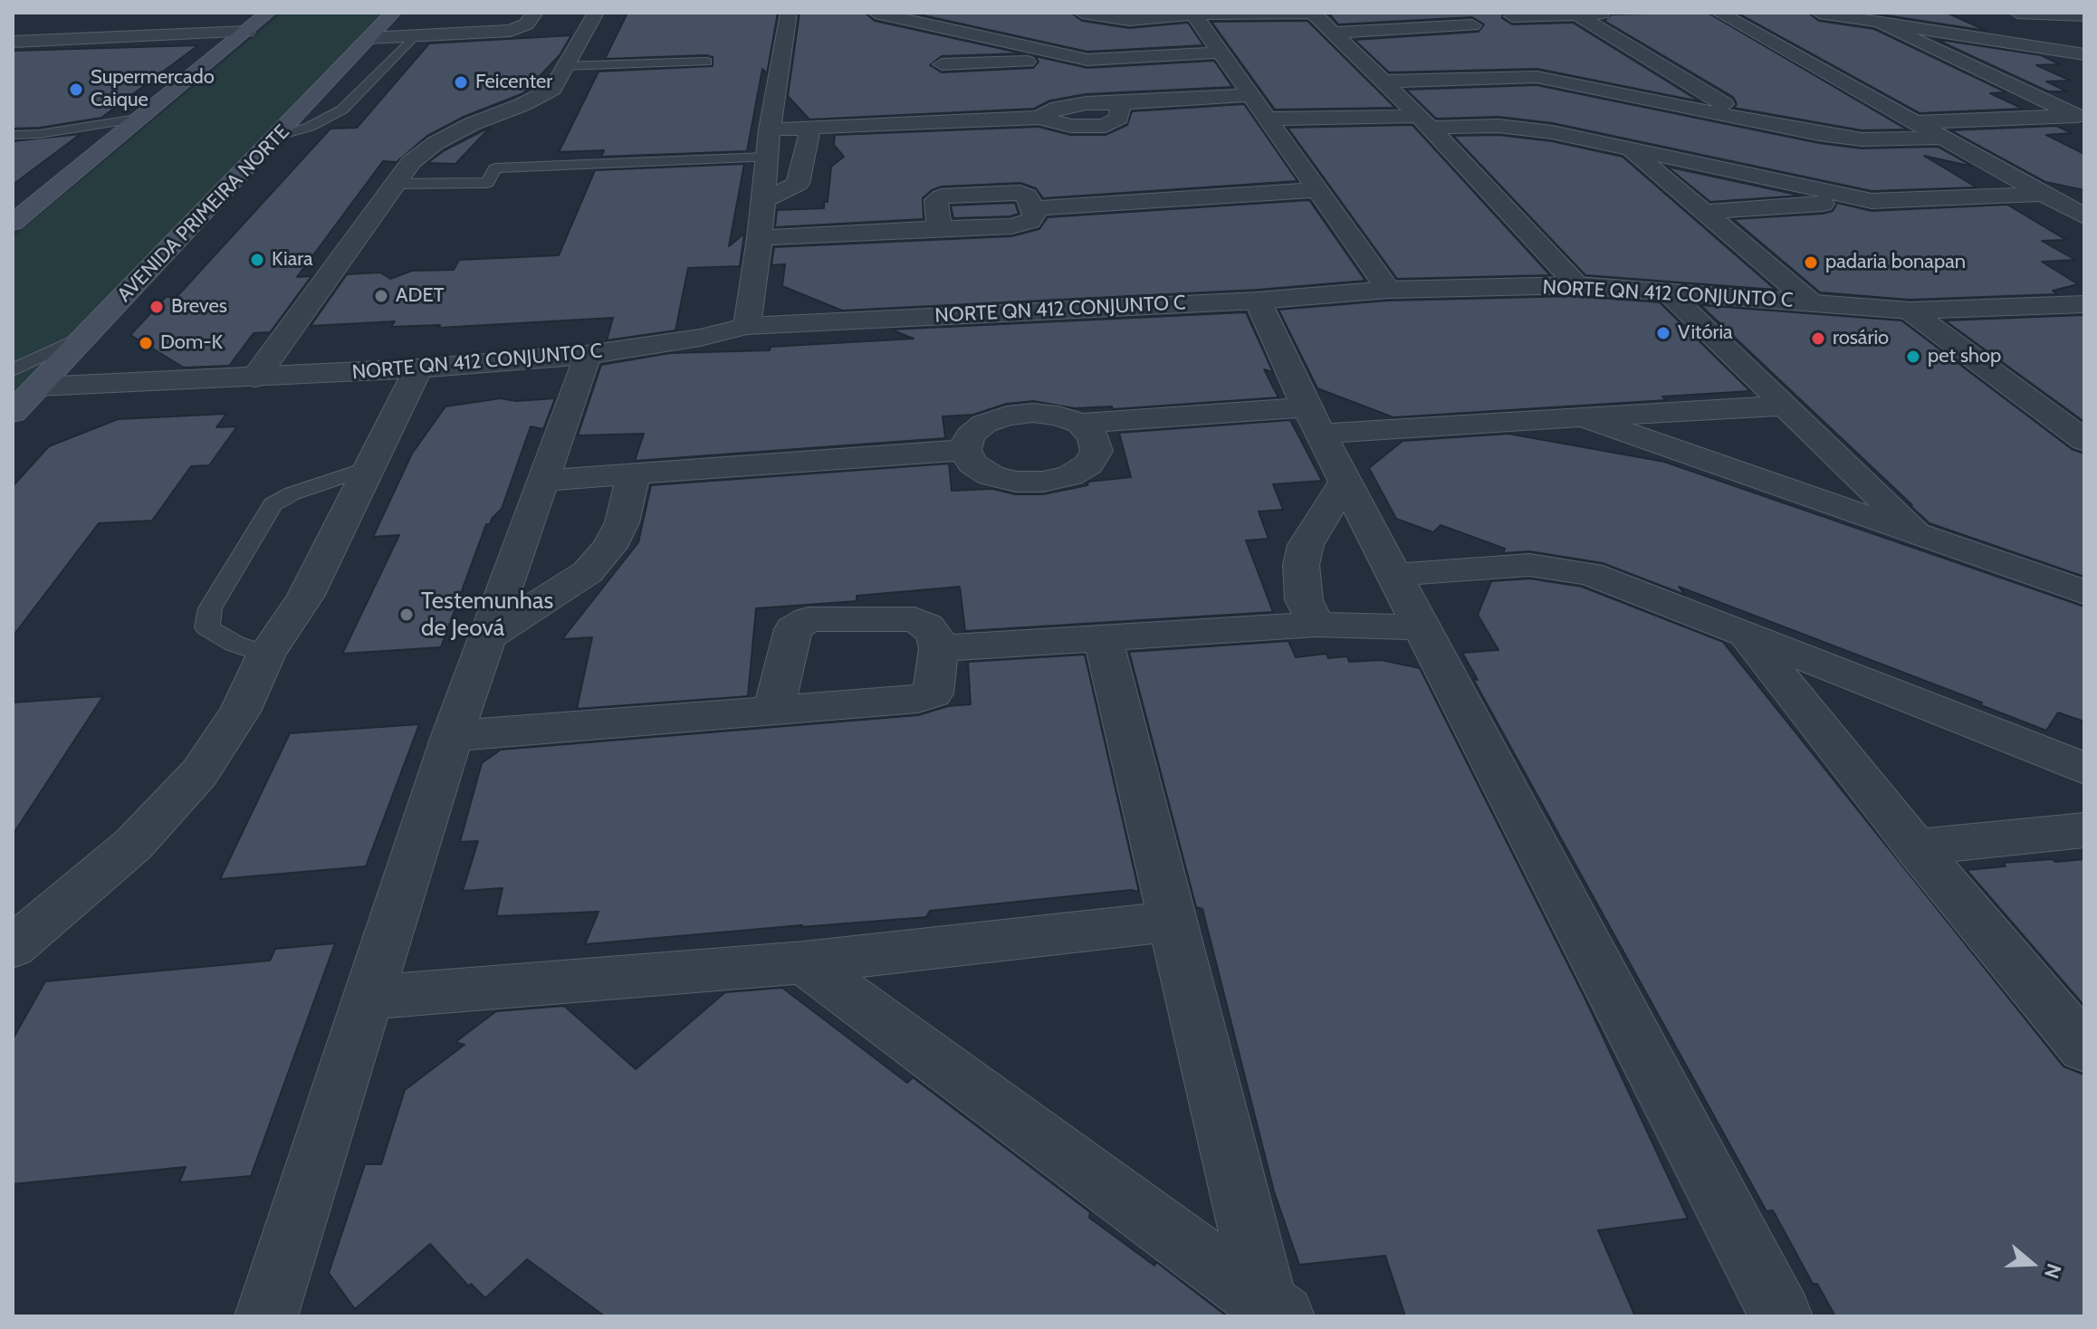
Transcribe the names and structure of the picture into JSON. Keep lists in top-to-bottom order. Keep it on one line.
{"streets":{"main road":["AVENIDA PRIMEIRA NORTE"],"street":["NORTE QN 412 CONJUNTO C"]},"crossings":[["AVENIDA PRIMEIRA NORTE","NORTE QN 412 CONJUNTO C"]],"places":["Feicenter","Supermercado Caique","Kiara","padaria bonapan","ADET","Breves","Vitória","rosário","Dom-K","pet shop","Testemunhas de Jeová"],"north":"right"}
